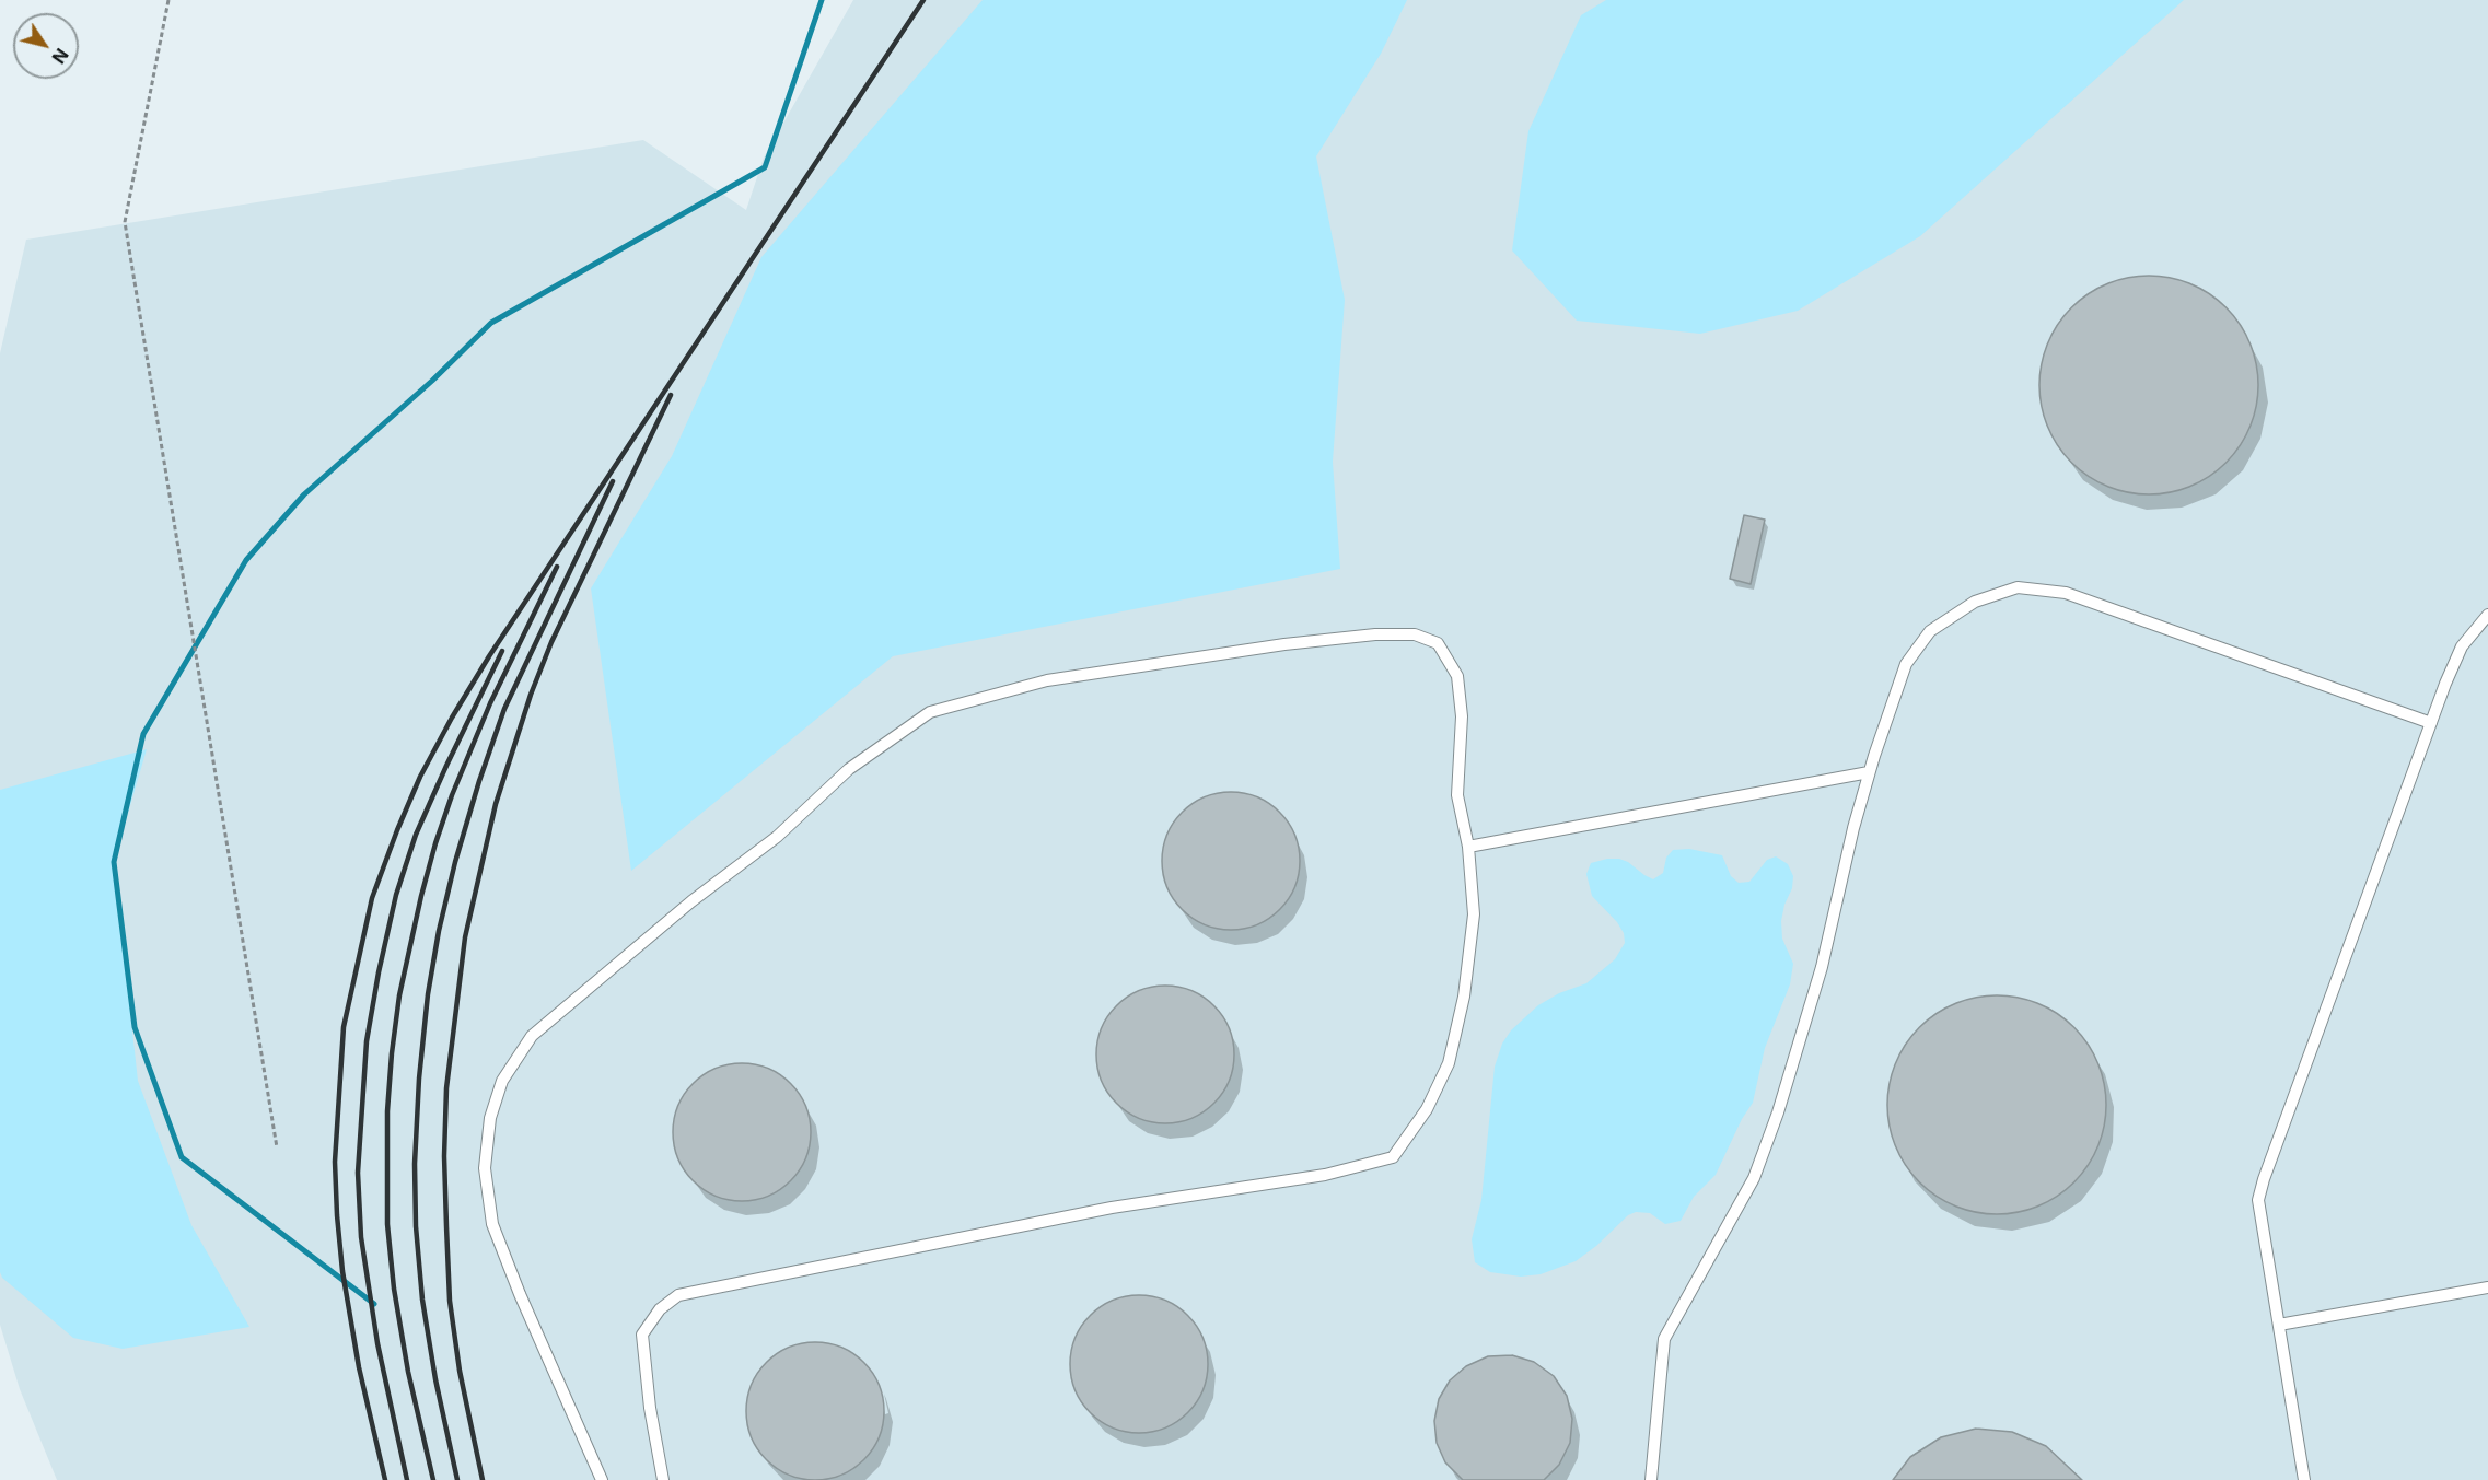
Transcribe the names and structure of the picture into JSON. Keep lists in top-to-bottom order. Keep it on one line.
{"north":"bottom right"}
